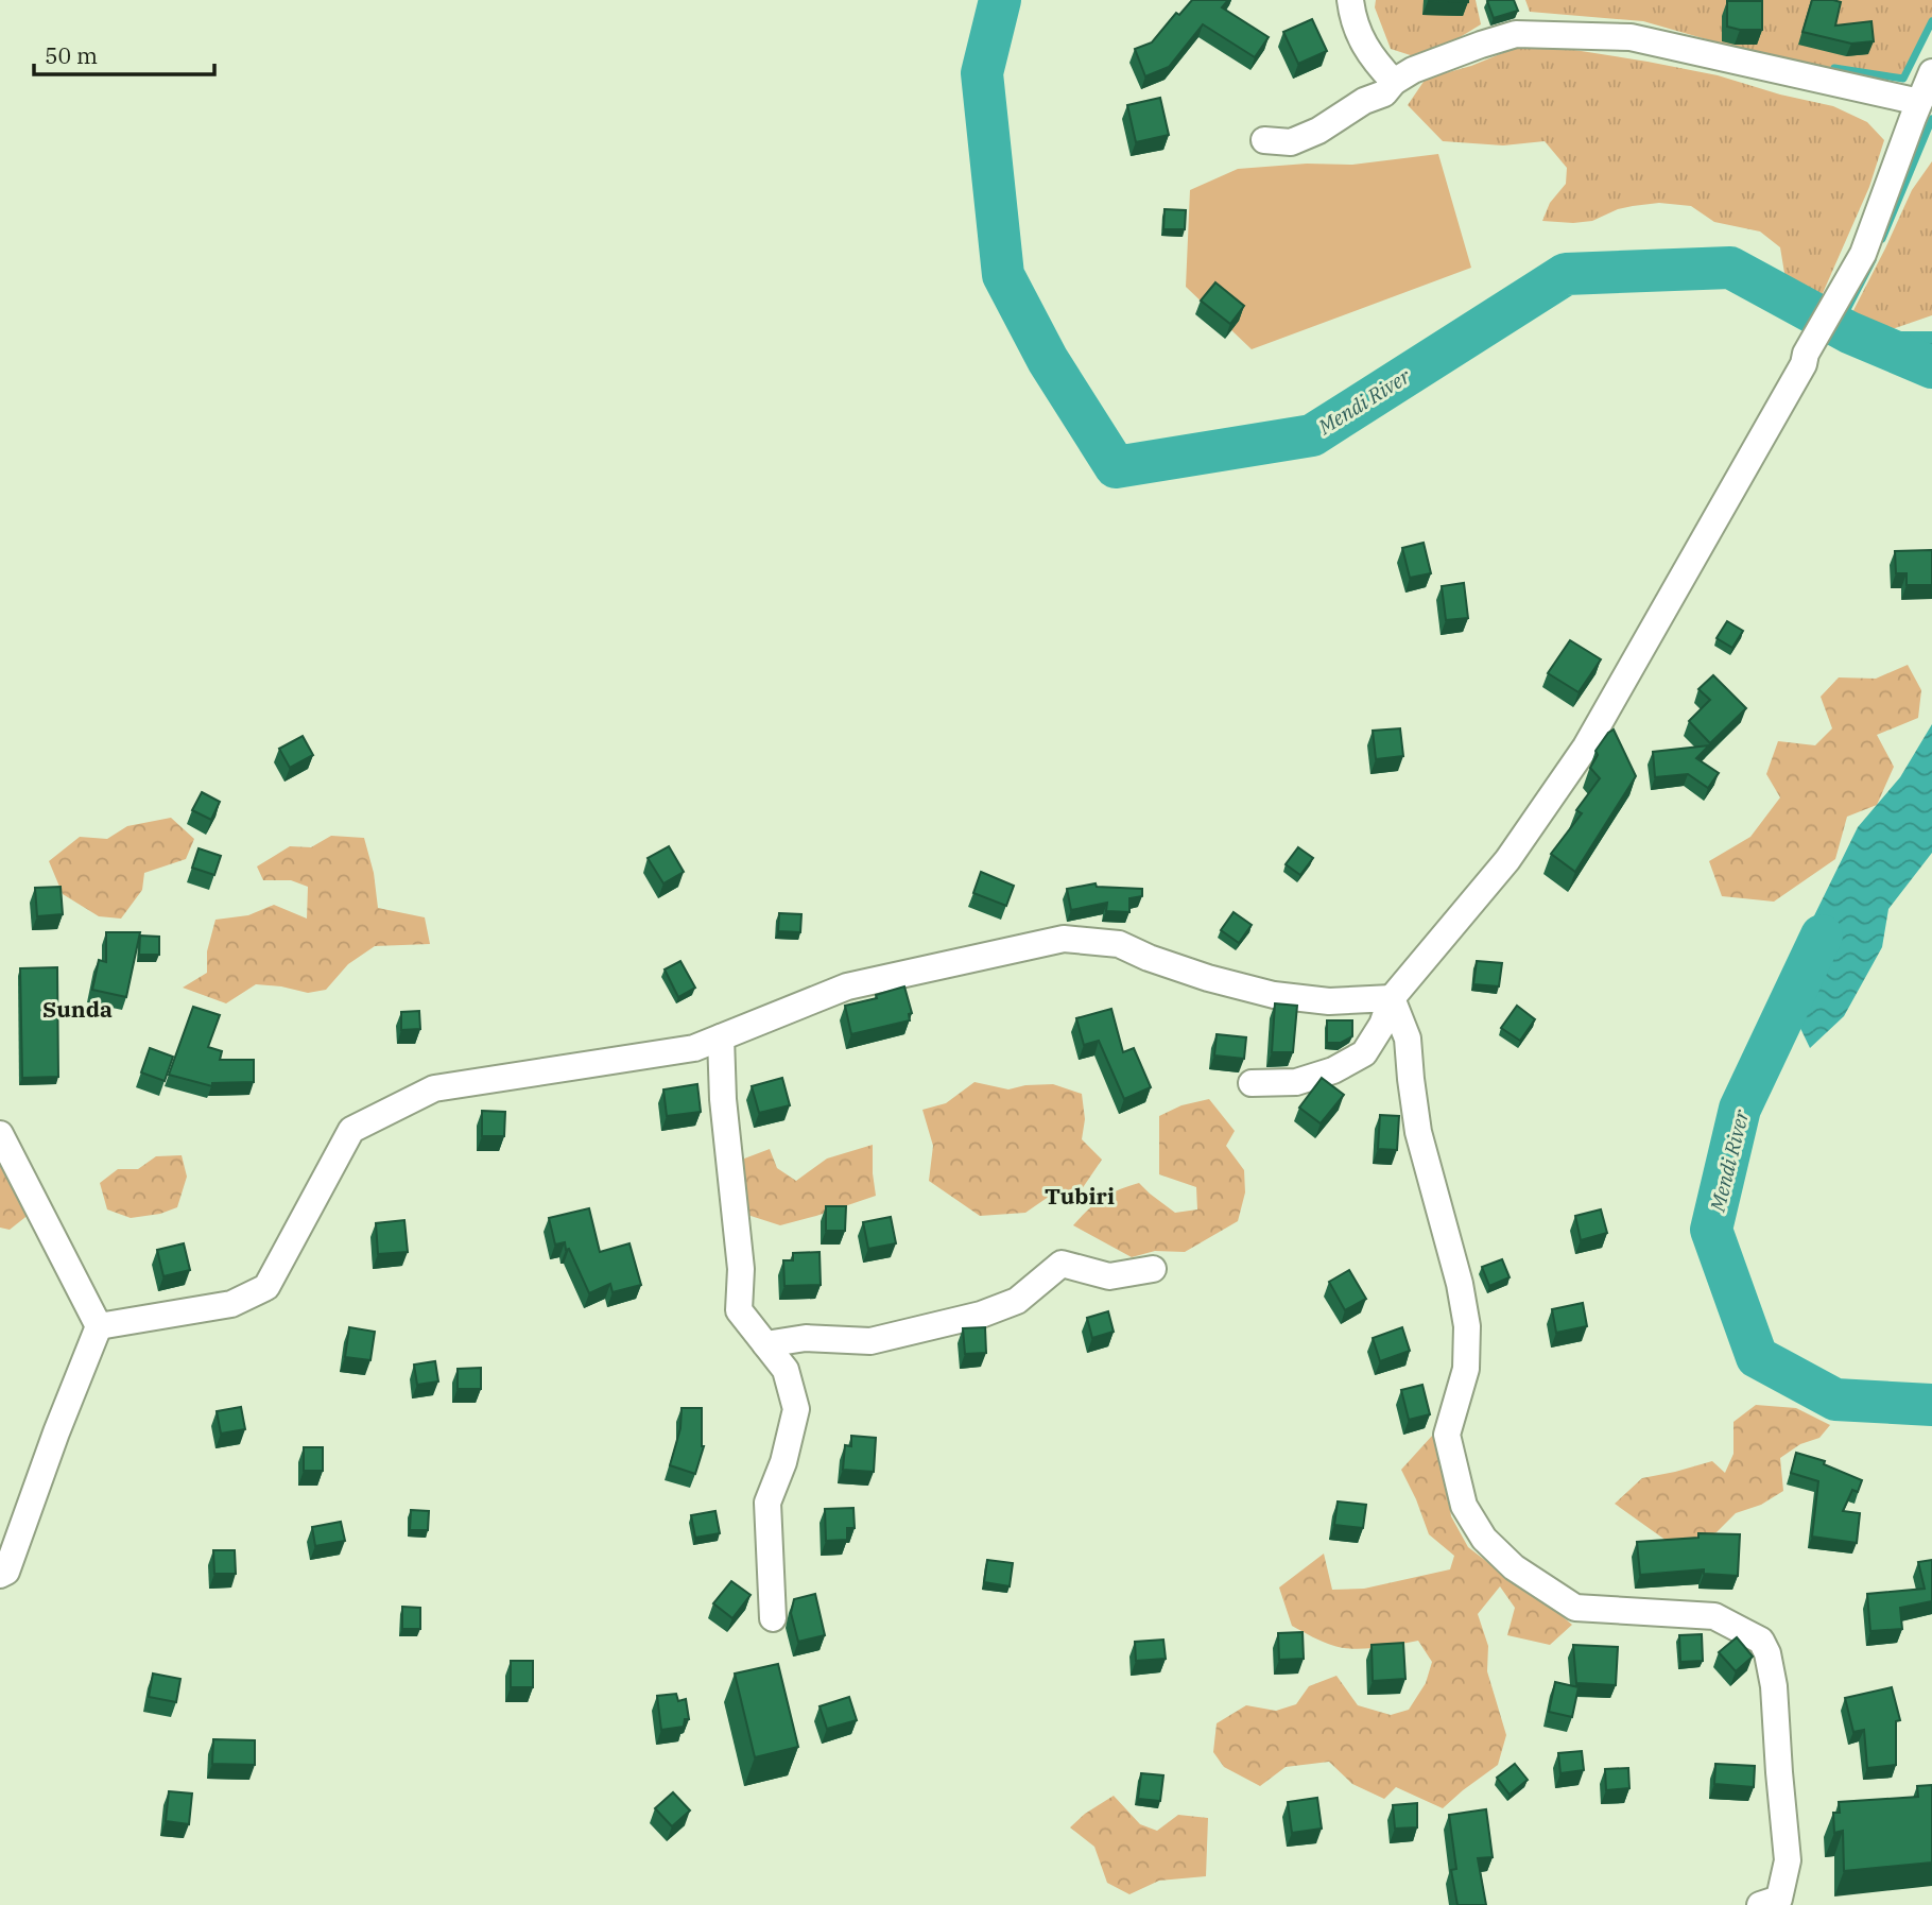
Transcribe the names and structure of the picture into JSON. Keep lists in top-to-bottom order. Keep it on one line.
{"districts":["Sunda","Tubiri"],"water":["Mendi River"],"scale_bar":"50 m"}
